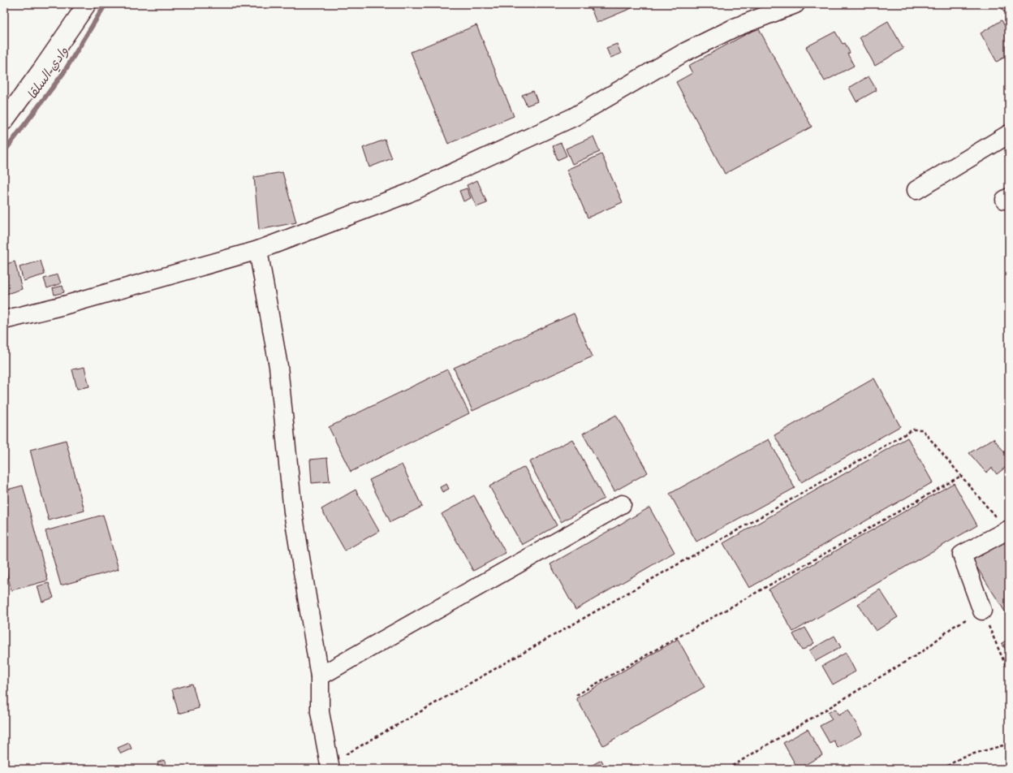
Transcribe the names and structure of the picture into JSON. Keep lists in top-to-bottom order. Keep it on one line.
{"water":["وادي السلقا"]}
